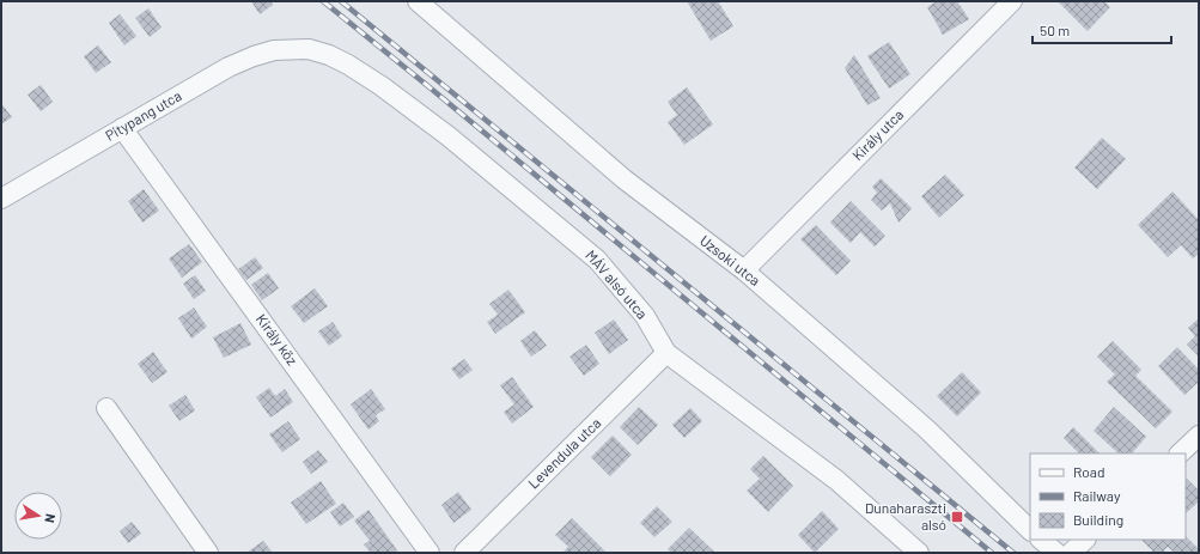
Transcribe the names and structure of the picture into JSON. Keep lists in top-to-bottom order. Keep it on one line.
{"streets":{"street":["Pitypang utca","Király utca","Uzsoki utca","MÁV alsó utca","Király köz","Levendula utca"]},"crossings":[["Pitypang utca","MÁV alsó utca"],["Pitypang utca","Király köz"],["Király utca","Uzsoki utca"],["MÁV alsó utca","Levendula utca"]],"places":{"transit":["Dunaharaszti alsó"]},"legend":["Road","Railway","Building"],"scale_bar":"50 m","north":"right"}
